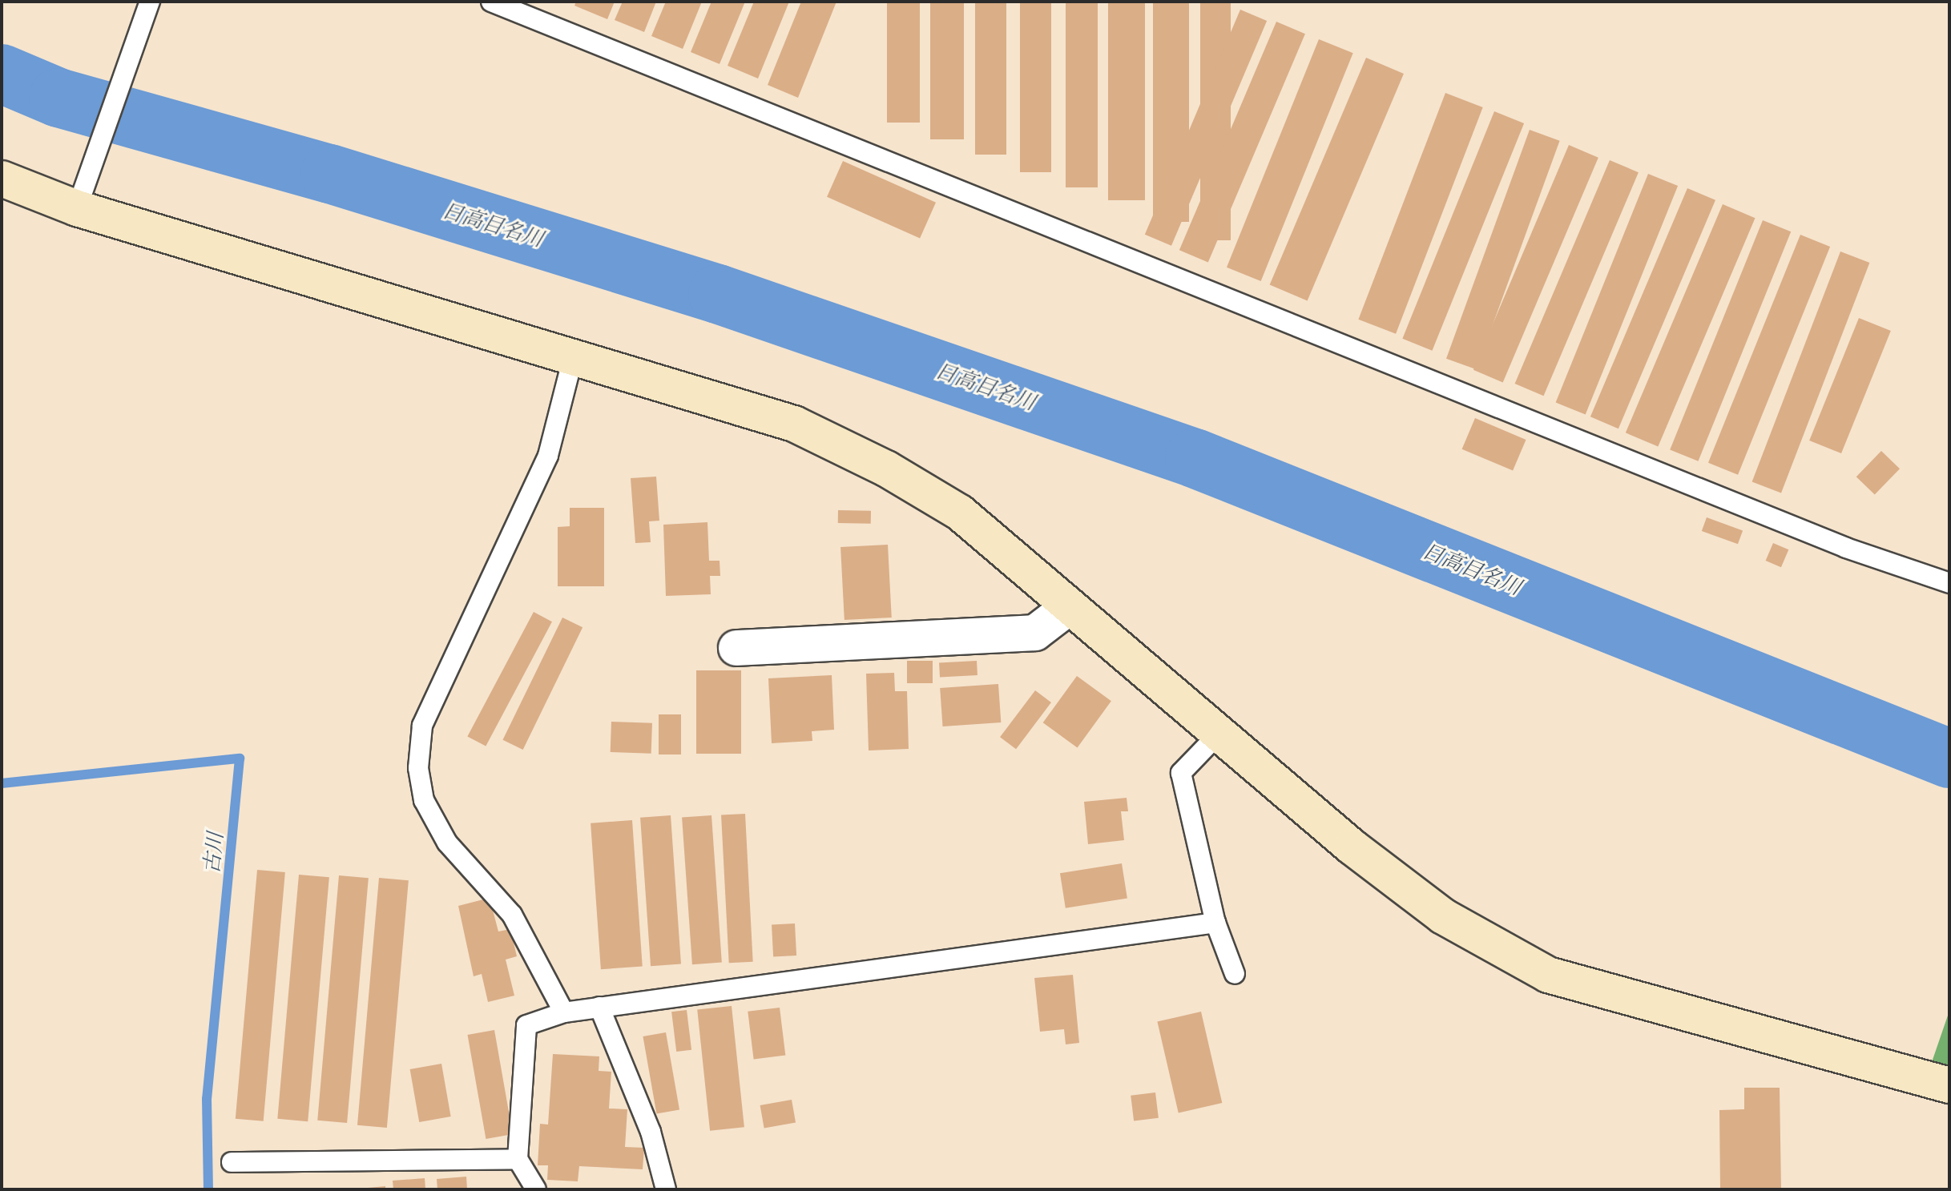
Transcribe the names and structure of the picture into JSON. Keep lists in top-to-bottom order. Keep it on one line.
{"water":["日高目名川","古川"]}
